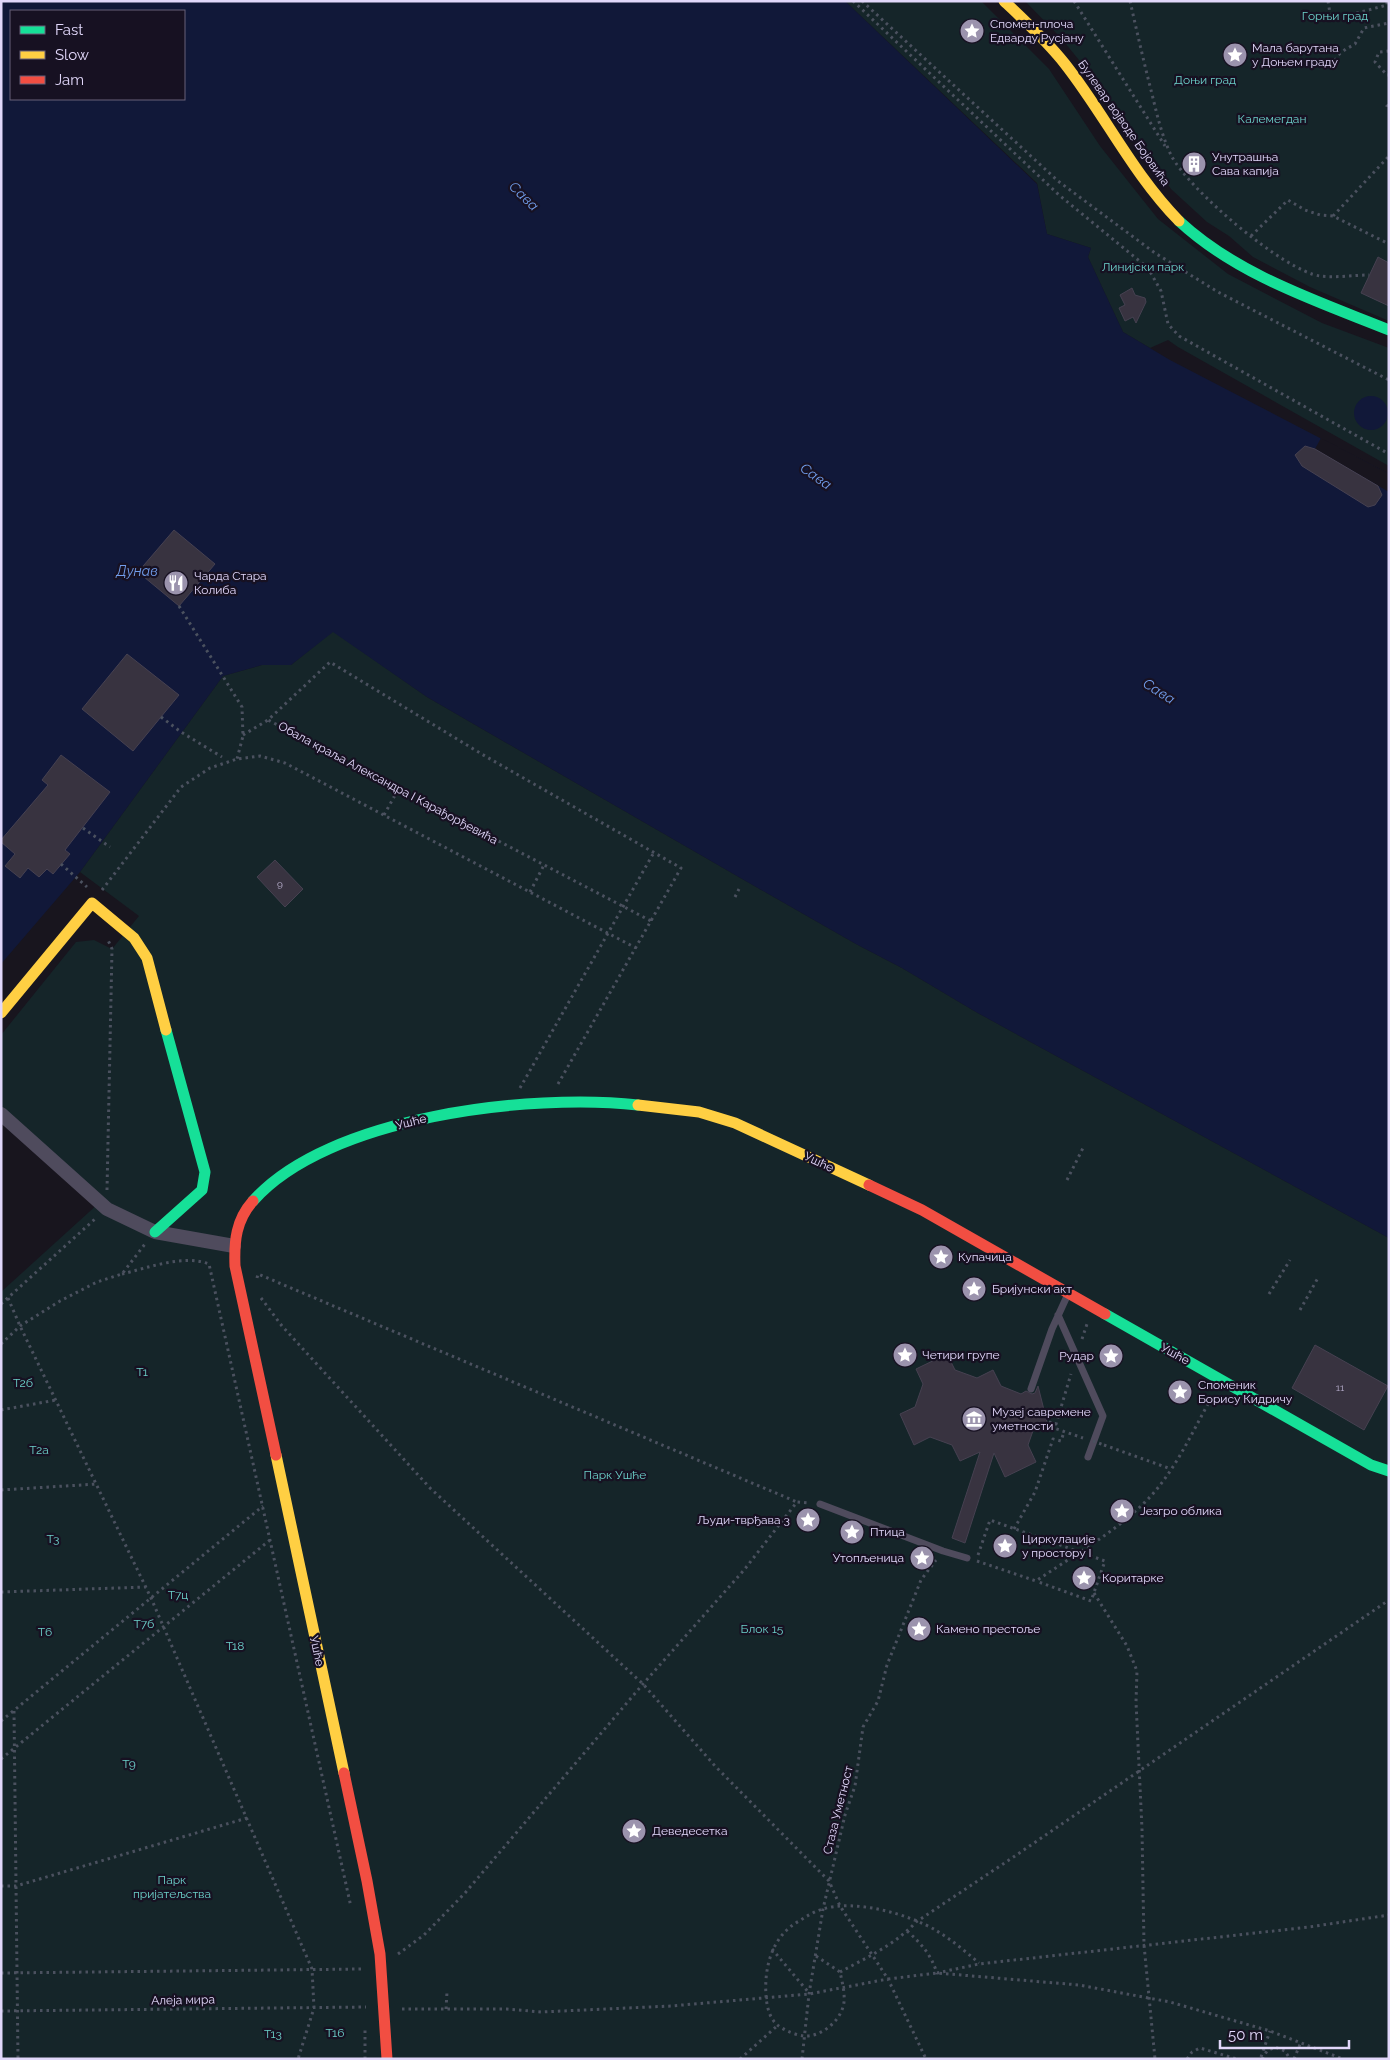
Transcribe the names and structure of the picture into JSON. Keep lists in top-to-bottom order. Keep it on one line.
{"streets":{"street":["Булевар војводе Бојовића","Ушће"],"path":["Обала краља Александра I Карађорђевића","Стаза Уметност","Алеја мира"]},"crossings":[["Ушће","Алеја мира"],["Стаза Уметност","Алеја мира"]],"water":["Сава","Дунав"],"parks":["Горњи град","Доњи град","Калемегдан","Линијски парк","Т1","Т2б","Т2а","Парк Ушће","Т3","Т7ц","Т7б","Блок 15","Т6","Т18","Т9","Парк пријатељства","Т16","Т13"],"places":{"place":["Спомен-плоча Едварду Русјану","Мала барутана у Доњем граду","Купачица","Бријунски акт","Четири групе","Рудар","Споменик Борису Кидричу","Језгро облика","Људи-тврђава 3","Птица","Циркулације у простору I","Утопљеница","Коритарке","Камено престоље","Деведесетка"],"building":["Унутрашња Сава капија"],"restaurant":["Чарда Стара Колиба"],"museum":["Музеј савремене уметности"]},"house_numbers":["9","11"],"legend":["Fast","Slow","Jam"],"scale_bar":"50 m"}
